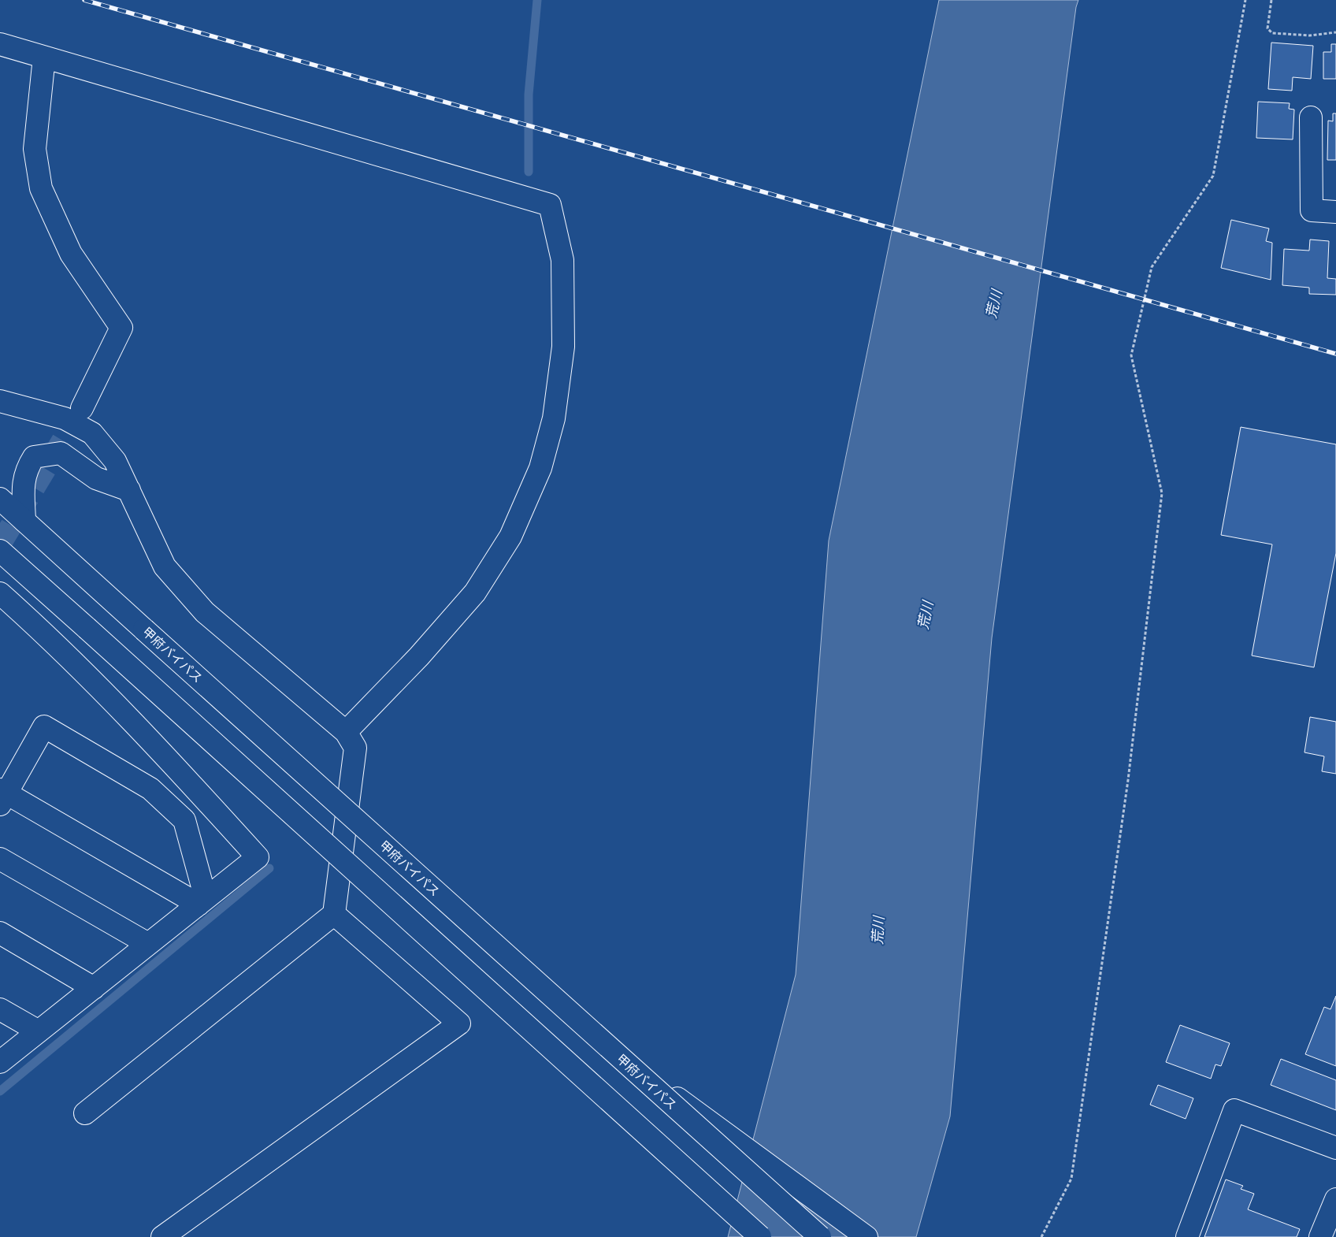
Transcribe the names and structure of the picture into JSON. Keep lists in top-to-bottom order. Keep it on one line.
{"streets":{"main road":["甲府バイパス"]},"water":["荒川"]}
